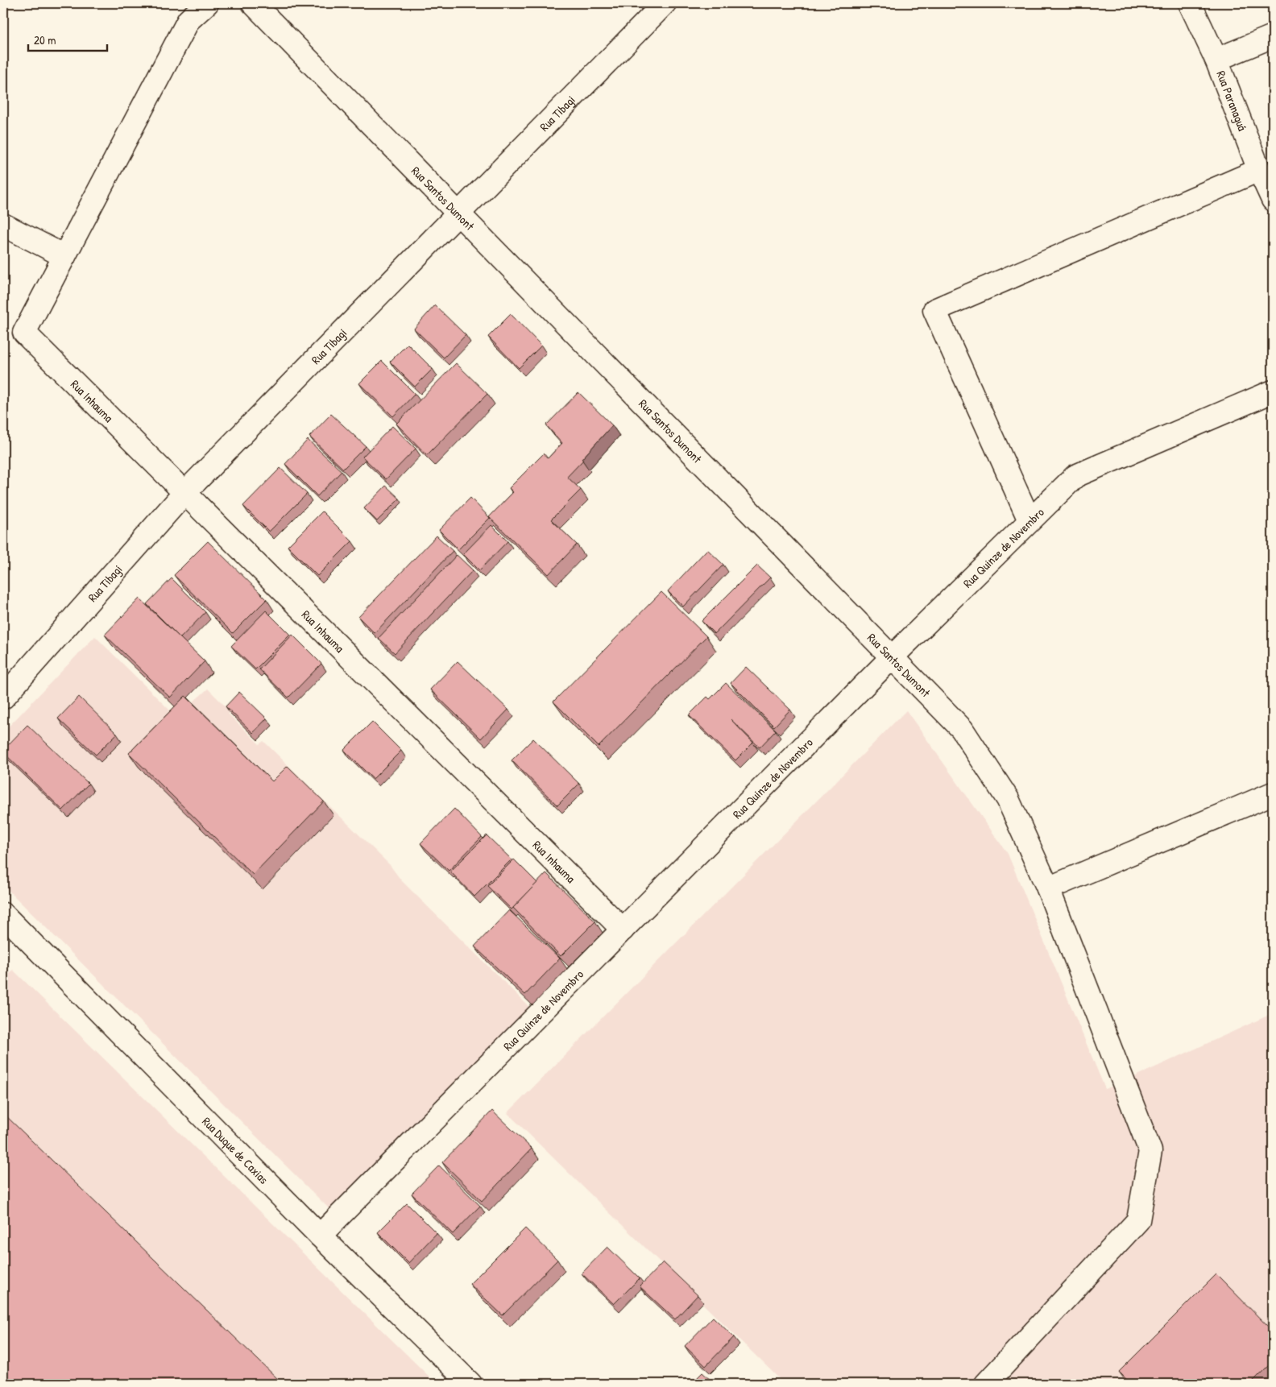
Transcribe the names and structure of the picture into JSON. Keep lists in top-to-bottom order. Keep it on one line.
{"streets":{"street":["Rua Paranaguá","Rua Tibagi","Rua Santos Dumont","Rua Inhauma","Rua Quinze de Novembro","Rua Duque de Caxias"]},"crossings":[["Rua Tibagi","Rua Santos Dumont"],["Rua Tibagi","Rua Inhauma"],["Rua Santos Dumont","Rua Quinze de Novembro"],["Rua Inhauma","Rua Quinze de Novembro"],["Rua Quinze de Novembro","Rua Duque de Caxias"]],"scale_bar":"20 m"}
